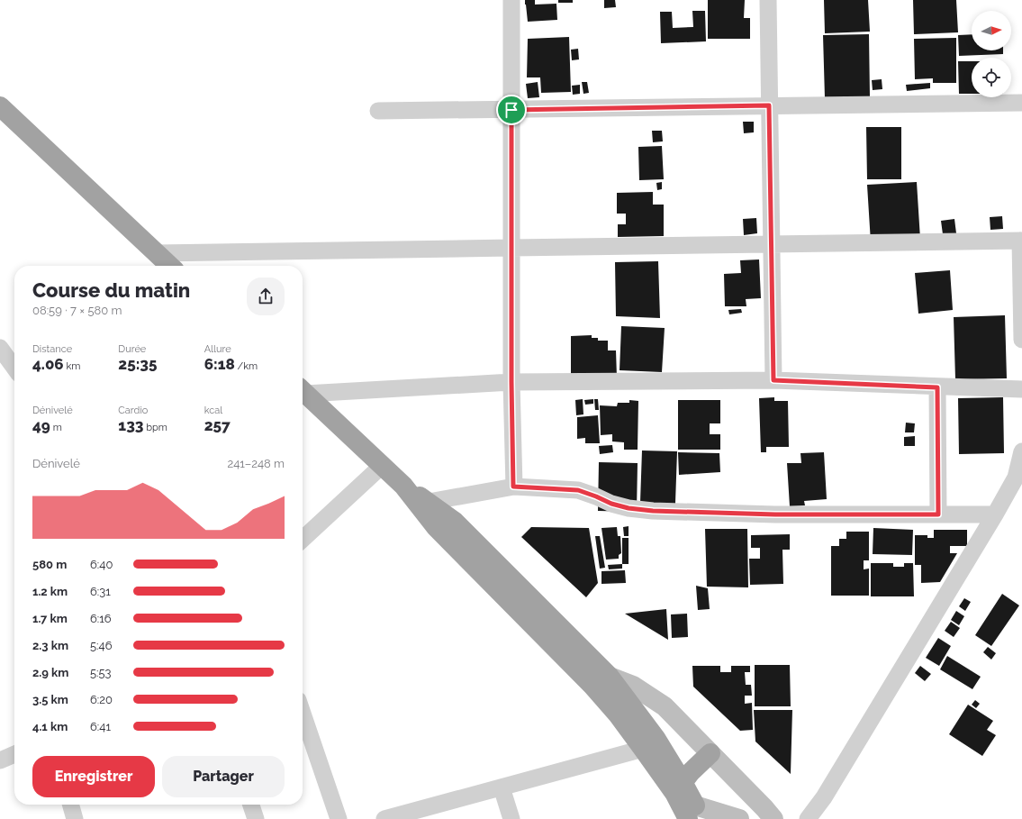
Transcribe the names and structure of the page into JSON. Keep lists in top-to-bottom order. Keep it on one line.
{"north":"right","page":{"heading":["Course du matin","08:59 · 7 × 580 m"],"stats":[["Distance","4.06 km"],["Durée","25:35"],["Allure","6:18 /km"],["Dénivelé","49 m"],["Cardio","133 bpm"],["kcal","257"]],"chart":["Dénivelé","241–248 m"],"list":[{"name":"580 m","note":"6:40"},{"name":"1.2 km","note":"6:31"},{"name":"1.7 km","note":"6:16"},{"name":"2.3 km","note":"5:46"},{"name":"2.9 km","note":"5:53"},{"name":"3.5 km","note":"6:20"},{"name":"4.1 km","note":"6:41"}],"buttons":["Enregistrer","Partager"]}}
